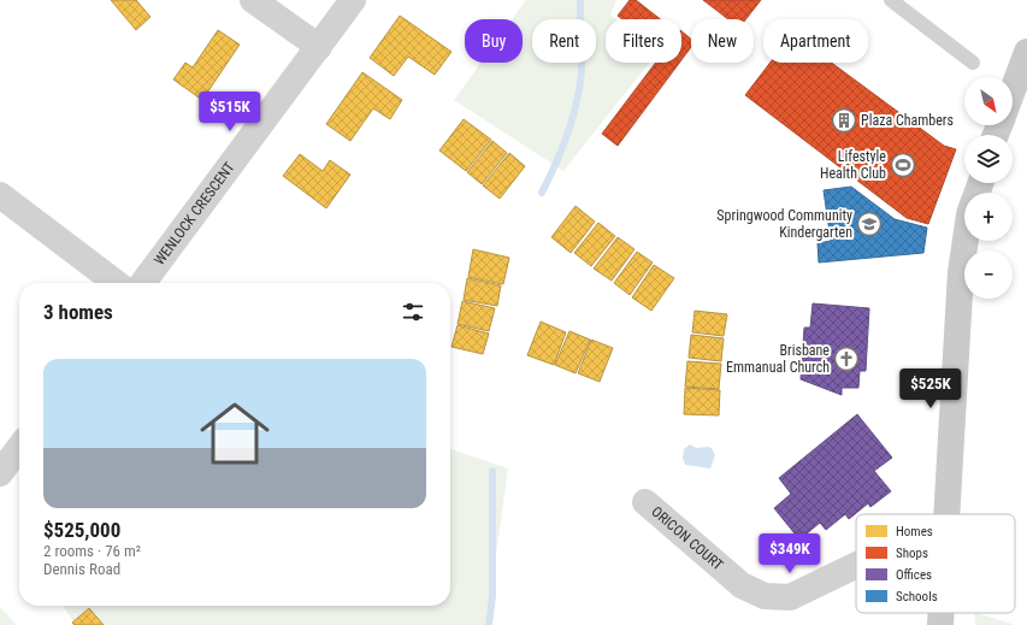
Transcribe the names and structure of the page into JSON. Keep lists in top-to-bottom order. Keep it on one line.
{"streets":{"street":["WENLOCK CRESCENT","ORICON COURT"]},"places":{"building":["Plaza Chambers"],"sports":["Lifestyle Health Club"],"school or university":["Springwood Community Kindergarten"],"church":["Brisbane Emmanual Church"]},"legend":["Homes","Shops","Offices","Schools"],"north":"bottom right","page":{"chip":["Buy","Rent","Filters","New","Apartment"],"map_buttons":["+","−"],"price":["$515K","$525K","$349K"],"heading":"3 homes","list":[{"name":"$525,000","note":"2 rooms · 76 m² · Dennis Road"}]}}
